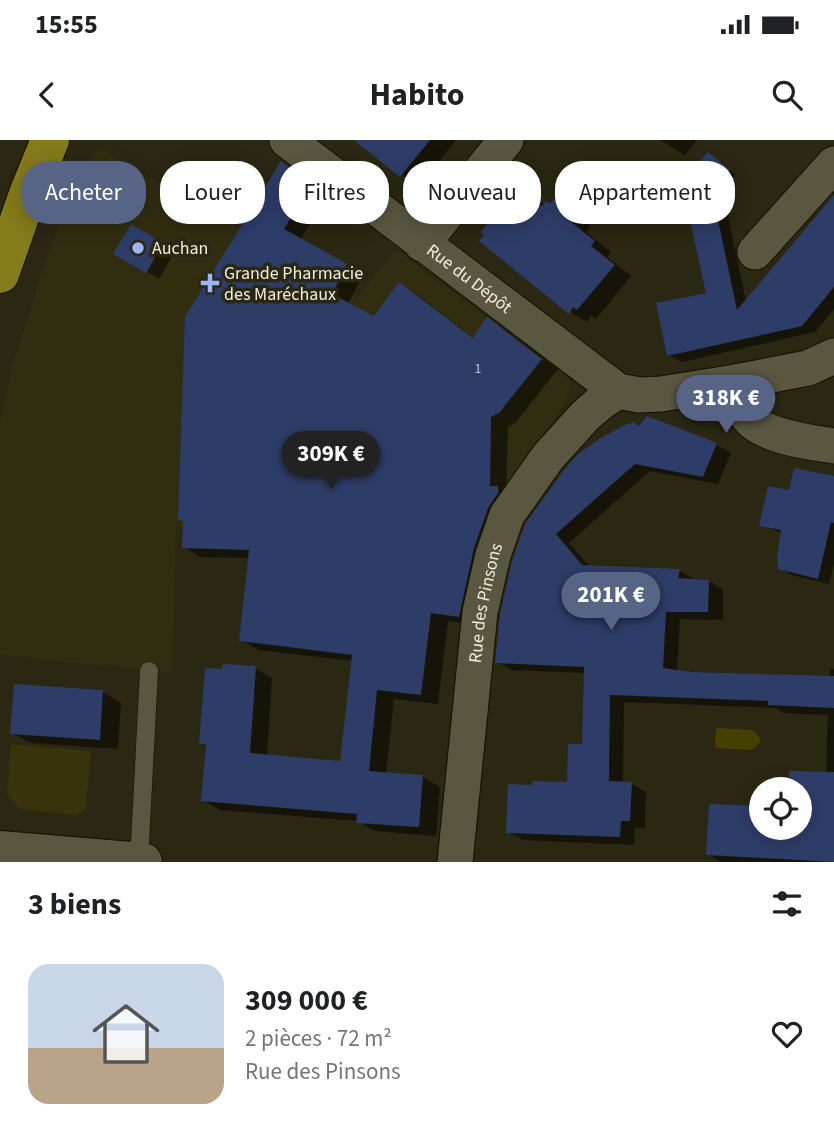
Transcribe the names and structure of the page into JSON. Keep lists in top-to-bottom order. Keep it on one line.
{"streets":{"street":["Rue du Dépôt","Rue des Pinsons"]},"crossings":[["Rue du Dépôt","Rue des Pinsons"]],"places":{"other":["Auchan"],"health":["Grande Pharmacie des Maréchaux"]},"house_numbers":["1"],"page":{"status":"15:55","header":"Habito","chip":["Acheter","Louer","Filtres","Nouveau","Appartement"],"price":["318K €","309K €","201K €"],"heading":"3 biens","list":[{"name":"309 000 €","note":"2 pièces · 72 m² · Rue des Pinsons"}]}}
